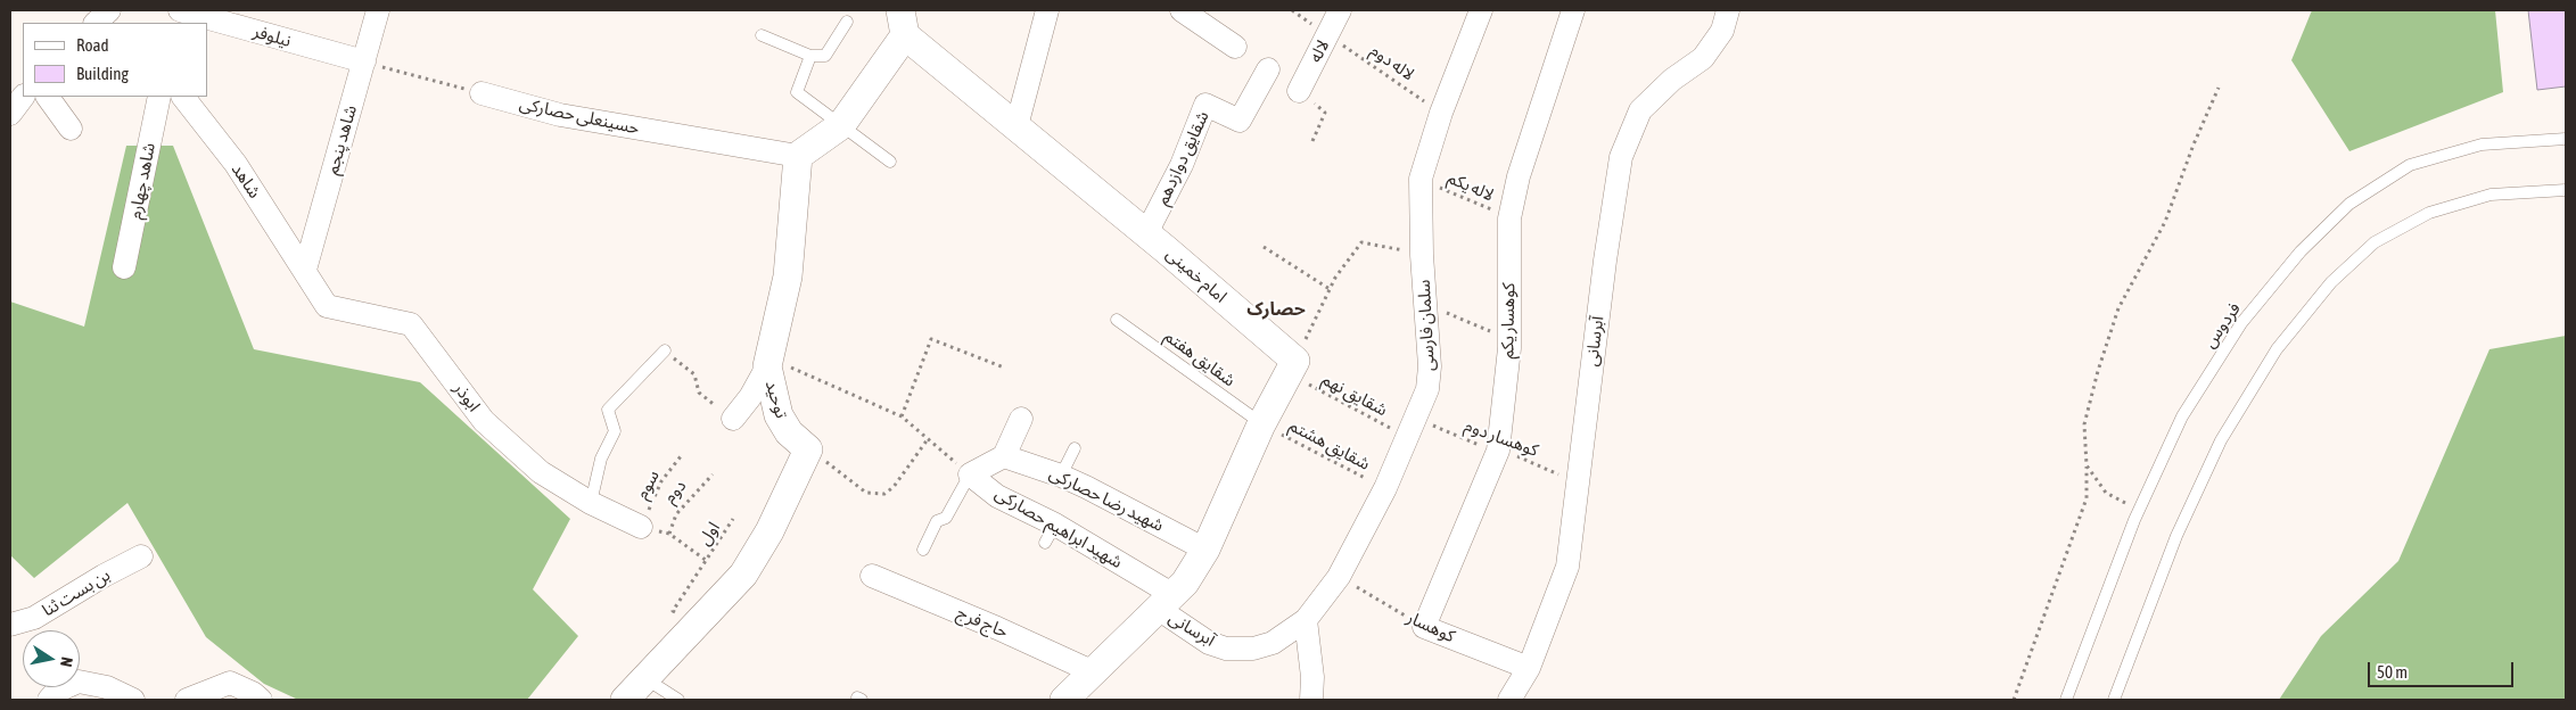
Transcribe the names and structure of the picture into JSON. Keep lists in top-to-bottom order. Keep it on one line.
{"streets":{"street":["نیلوفر","لاله","حسینعلی حصارکی","شاهد پنجم","شقایق دوازدهم","شاهد چهارم","شاهد","امام خمینی","کوهسار یکم","سلمان فارسی","آبرسانی","ابوذر","توحید","شهید رضا حصارکی","شهید ابراهیم حصارکی","بن بست ثنا","حاج فرج","کوهسار"],"lane":["فردوس","شقایق هفتم"],"path":["لاله دوم","لاله یکم","شقایق نهم","کوهسار دوم","شقایق هشتم","سوم","دوم","اول"]},"crossings":[["نیلوفر","شاهد پنجم"],["لاله","لاله دوم"],["لاله دوم","سلمان فارسی"],["حسینعلی حصارکی","توحید"],["شاهد پنجم","شاهد"],["شاهد پنجم","ابوذر"],["شقایق دوازدهم","امام خمینی"],["شاهد","ابوذر"],["لاله یکم","کوهسار یکم"],["لاله یکم","سلمان فارسی"],["امام خمینی","شقایق نهم"],["کوهسار یکم","کوهسار دوم"],["کوهسار یکم","کوهسار"],["سلمان فارسی","آبرسانی"],["سلمان فارسی","شقایق نهم"],["سلمان فارسی","کوهسار دوم"],["سلمان فارسی","شقایق هشتم"],["سلمان فارسی","کوهسار"],["آبرسانی","کوهسار دوم"],["آبرسانی","شهید ابراهیم حصارکی"],["آبرسانی","کوهسار"],["شقایق هفتم","شقایق هشتم"],["شقایق نهم","کوهسار دوم"],["ابوذر","سوم"],["دوم","اول"]],"districts":["حصارک"],"legend":["Road","Building"],"scale_bar":"50 m","north":"right"}
